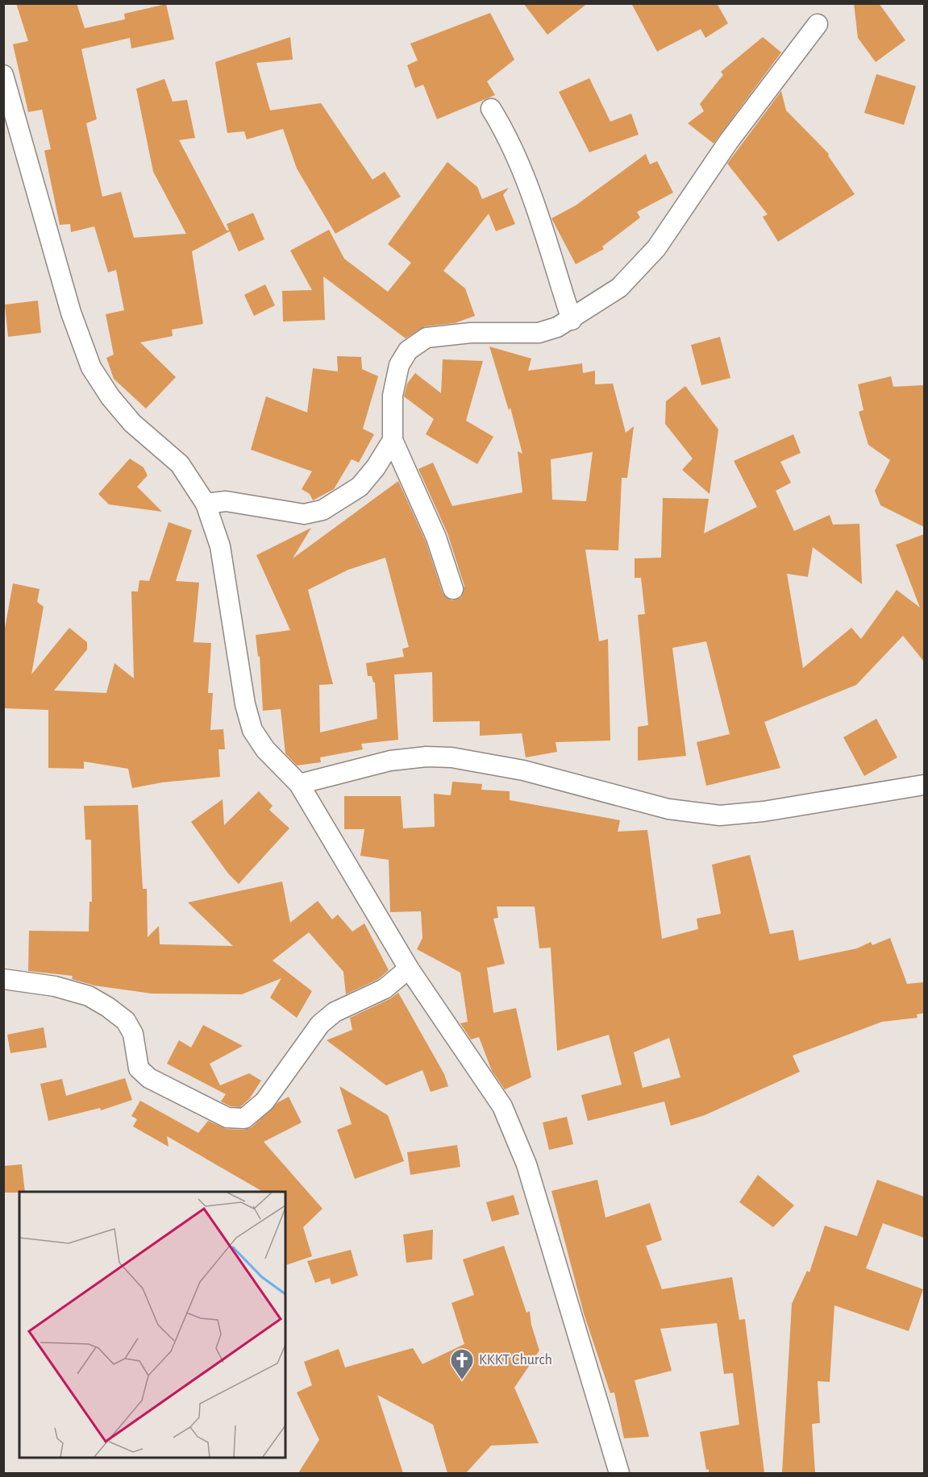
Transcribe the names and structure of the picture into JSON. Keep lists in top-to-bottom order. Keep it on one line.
{"places":{"church":["KKKT Church"]}}
